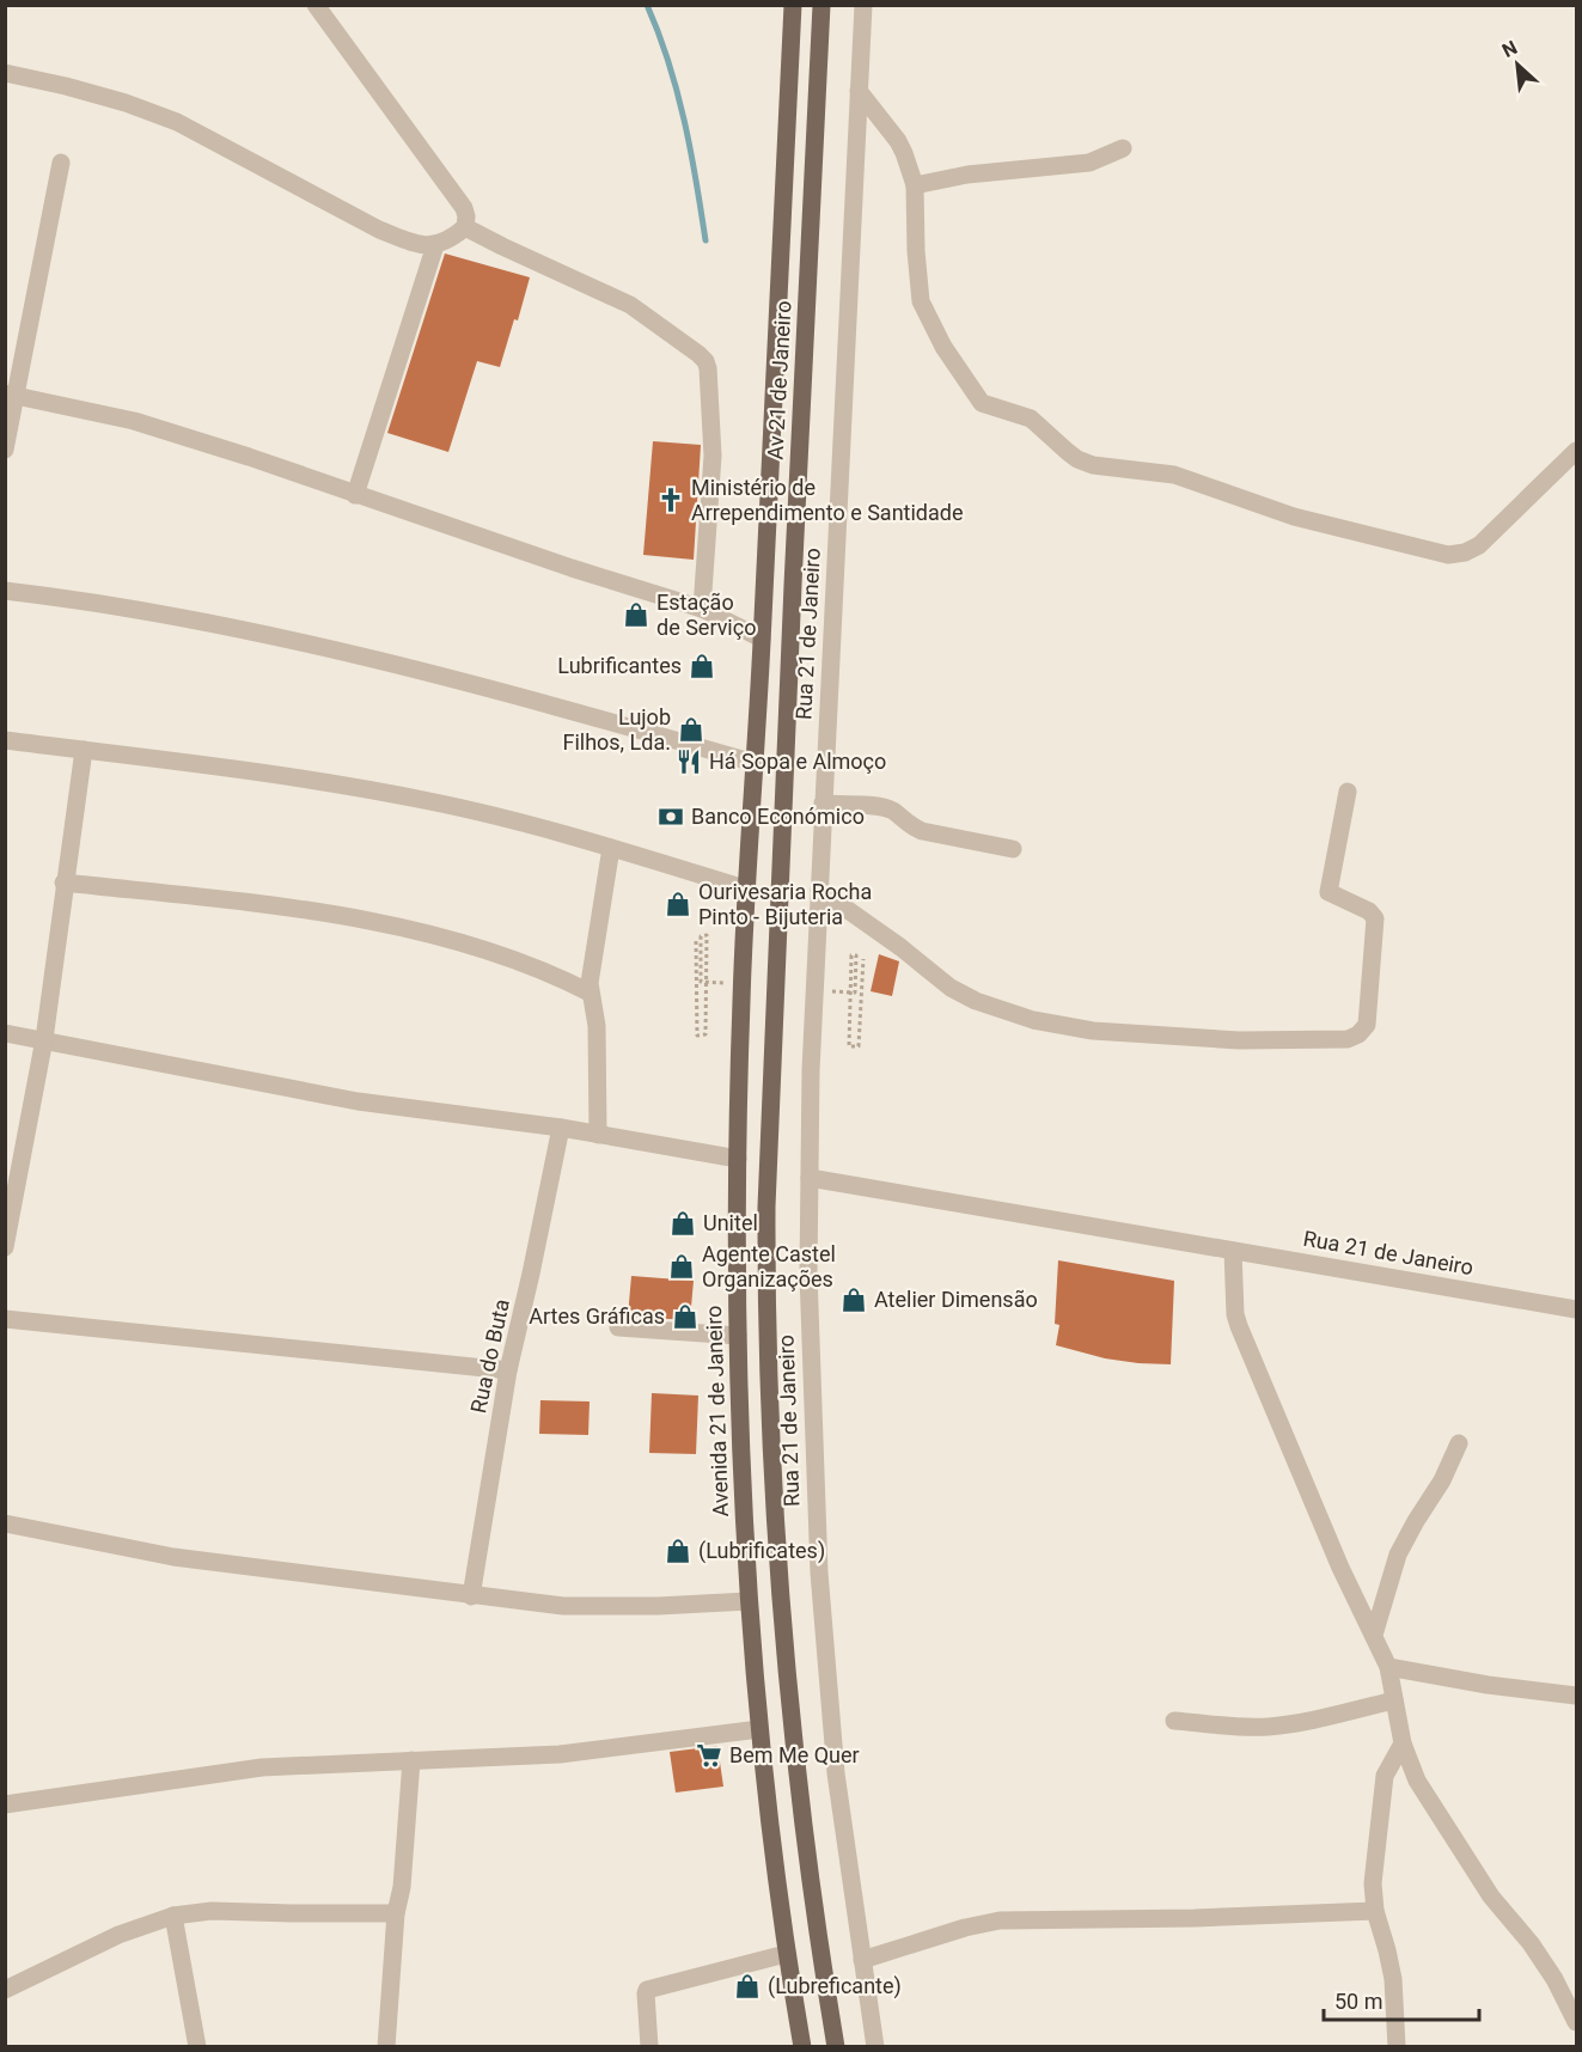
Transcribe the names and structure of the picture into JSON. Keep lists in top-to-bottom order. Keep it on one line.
{"streets":{"main road":["Av 21 de Janeiro","Avenida 21 de Janeiro"],"street":["Rua 21 de Janeiro","Rua do Buta"]},"places":{"church":["Ministério de Arrependimento e Santidade"],"shop":["Estação de Serviço","Lubrificantes","Lujob Filhos, Lda.","Ourivesaria Rocha Pinto - Bijuteria","Unitel","Agente Castel Organizações","Atelier Dimensão","Artes Gráficas","(Lubrificates)","(Lubreficante)"],"restaurant":["Há Sopa e Almoço"],"bank":["Banco Económico"],"supermarket":["Bem Me Quer"]},"scale_bar":"50 m","north":"top left"}
